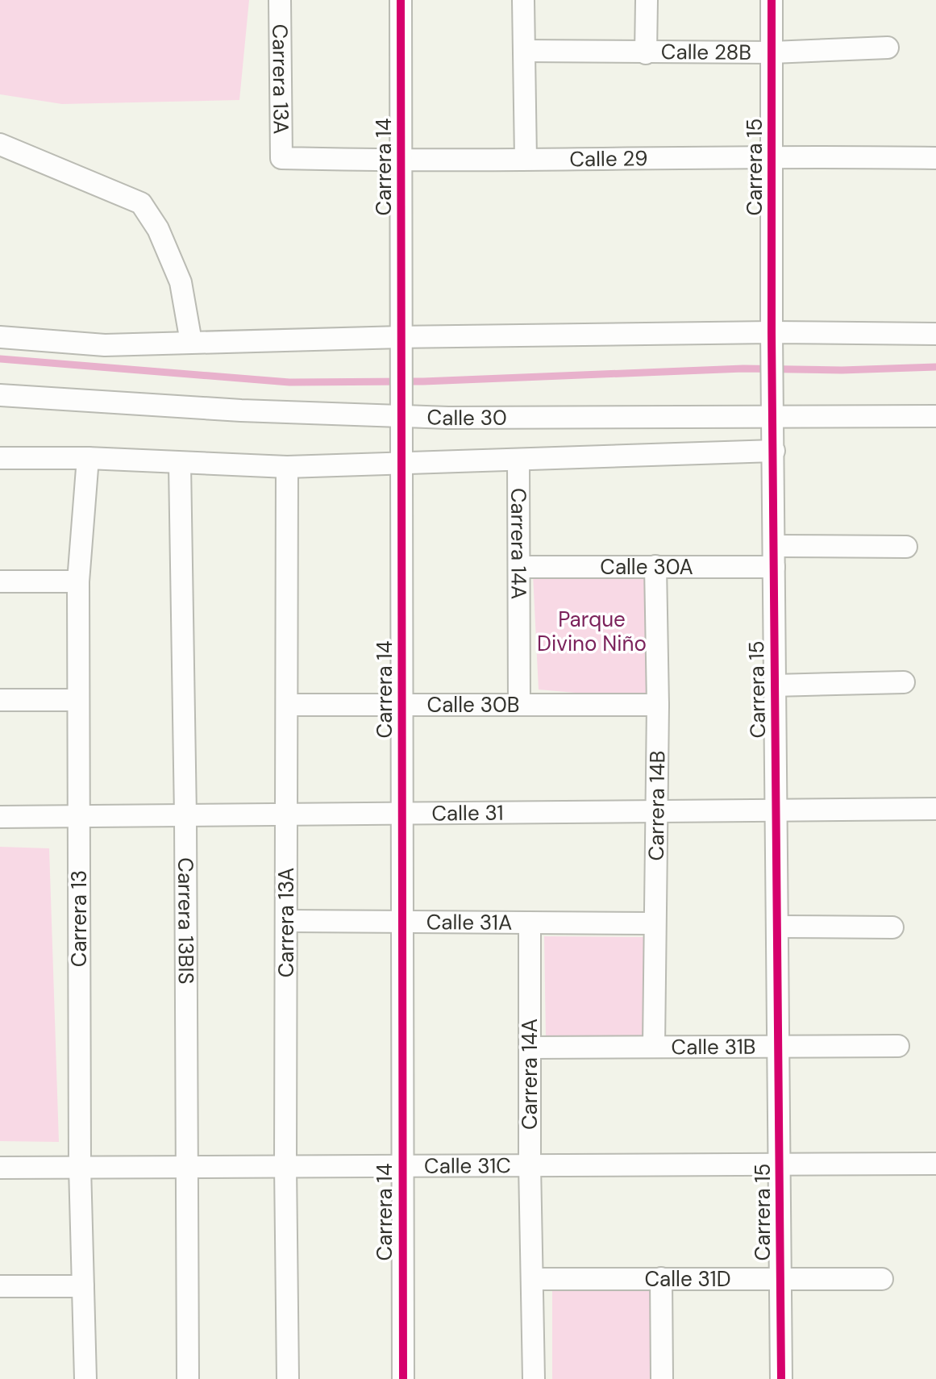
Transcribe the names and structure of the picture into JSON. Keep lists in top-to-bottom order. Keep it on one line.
{"streets":{"street":["Calle 28B","Carrera 13A","Calle 29","Carrera 14","Carrera 15","Calle 30","Carrera 14A","Calle 30A","Calle 30B","Carrera 14B","Calle 31","Carrera 13","Carrera 13BIS","Calle 31A","Calle 31B","Calle 31C","Calle 31D"]},"crossings":[["Calle 28B","Carrera 15"],["Carrera 13A","Calle 29"],["Carrera 13A","Calle 30B"],["Carrera 13A","Calle 31"],["Carrera 13A","Calle 31A"],["Carrera 13A","Calle 31C"],["Calle 29","Carrera 14"],["Calle 29","Carrera 15"],["Carrera 14","Calle 30"],["Carrera 14","Calle 30B"],["Carrera 14","Calle 31"],["Carrera 14","Calle 31A"],["Carrera 14","Calle 31C"],["Carrera 15","Calle 30"],["Carrera 15","Calle 30A"],["Carrera 15","Calle 31"],["Carrera 15","Calle 31B"],["Carrera 15","Calle 31C"],["Carrera 15","Calle 31D"],["Carrera 14A","Calle 30A"],["Carrera 14A","Calle 30B"],["Carrera 14A","Calle 31A"],["Carrera 14A","Calle 31B"],["Carrera 14A","Calle 31C"],["Carrera 14A","Calle 31D"],["Calle 30A","Carrera 14B"],["Calle 30B","Carrera 14B"],["Carrera 14B","Calle 31"],["Carrera 14B","Calle 31A"],["Carrera 14B","Calle 31B"],["Calle 31","Carrera 13"],["Calle 31","Carrera 13BIS"],["Carrera 13","Calle 31C"],["Carrera 13BIS","Calle 31C"]],"parks":["Parque Divino Niño"]}
